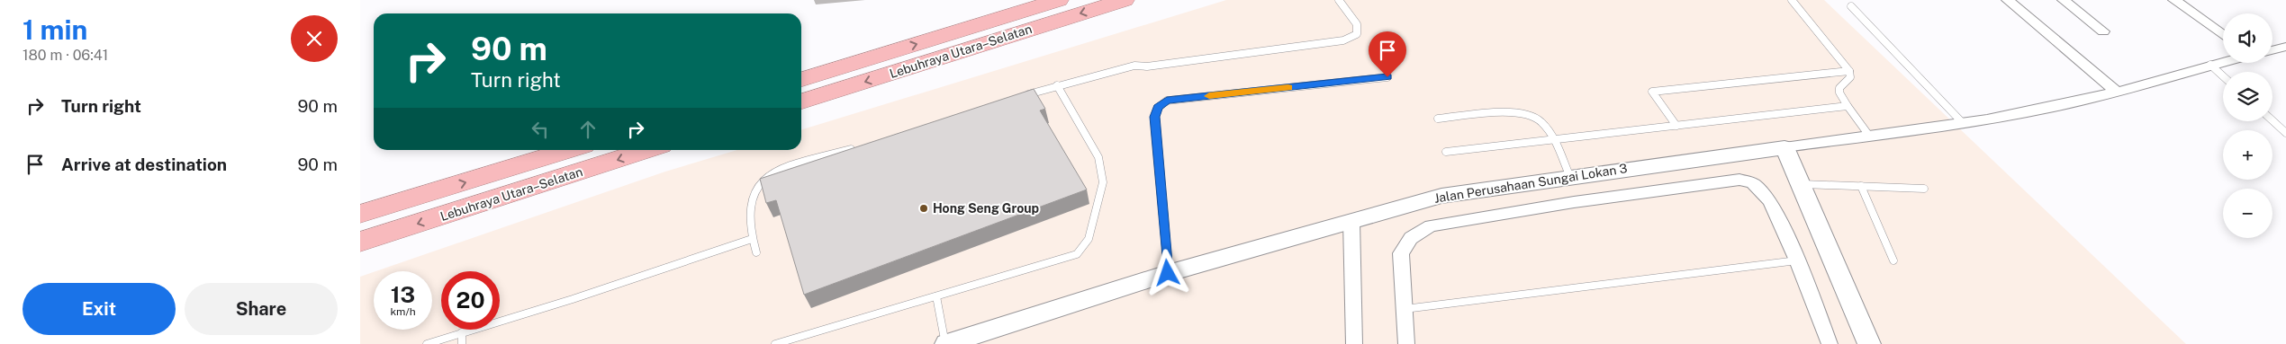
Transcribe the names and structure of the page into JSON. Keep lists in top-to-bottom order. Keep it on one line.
{"streets":{"highway":["Lebuhraya Utara–Selatan"],"main road":["Jalan Perusahaan Sungai Lokan 3"]},"places":["Hong Seng Group"],"page":{"heading":["1 min","180 m · 06:41"],"map_buttons":["+","−"],"turn":["90 m","Turn right"],"list":[{"name":"Turn right","value":"90 m"},{"name":"Arrive at destination","value":"90 m"}],"speed":"13 km/h","limit":"20","buttons":["Exit","Share"]}}
